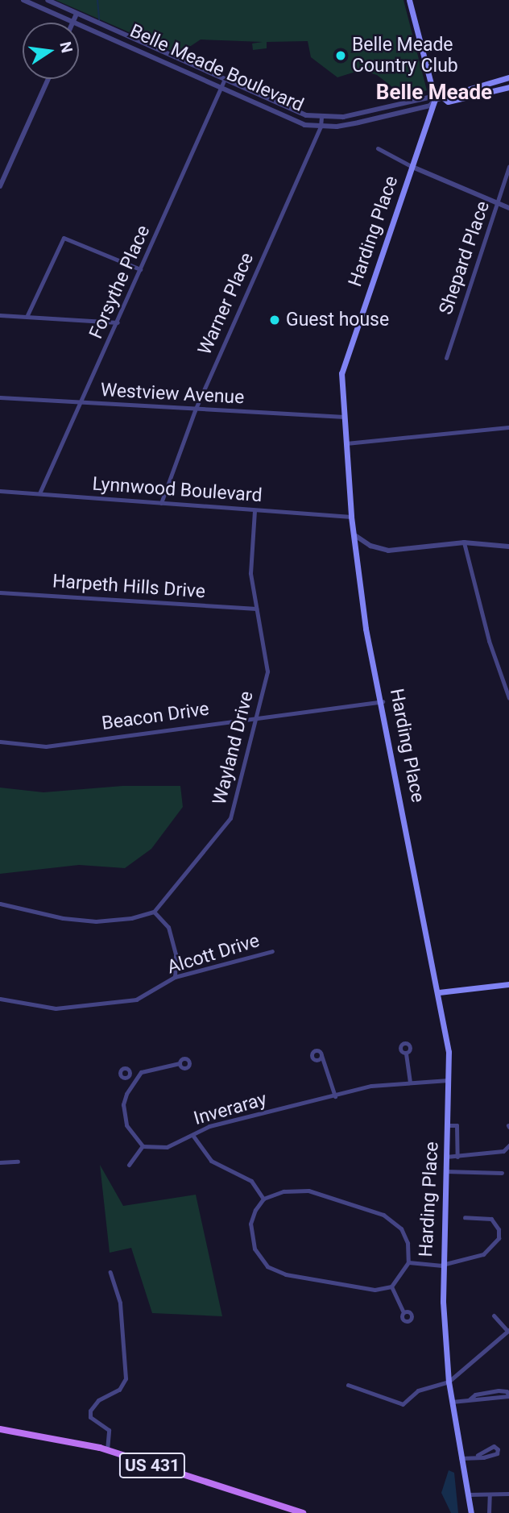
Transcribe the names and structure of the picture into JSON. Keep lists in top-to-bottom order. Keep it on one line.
{"streets":{"main road":["Belle Meade Boulevard","Harding Place","US 431"],"street":["Shepard Place","Forsythe Place","Warner Place","Westview Avenue","Lynnwood Boulevard","Harpeth Hills Drive","Beacon Drive","Wayland Drive","Alcott Drive","Inveraray"]},"crossings":[["Belle Meade Boulevard","Harding Place"],["Belle Meade Boulevard","Forsythe Place"],["Belle Meade Boulevard","Warner Place"],["Harding Place","Westview Avenue"],["Harding Place","Lynnwood Boulevard"],["Harding Place","Beacon Drive"],["Harding Place","Inveraray"],["Forsythe Place","Westview Avenue"],["Forsythe Place","Lynnwood Boulevard"],["Warner Place","Westview Avenue"],["Warner Place","Lynnwood Boulevard"],["Lynnwood Boulevard","Wayland Drive"],["Harpeth Hills Drive","Wayland Drive"],["Beacon Drive","Wayland Drive"]],"districts":["Belle Meade"],"places":["Belle Meade Country Club","Guest house"],"north":"right"}
